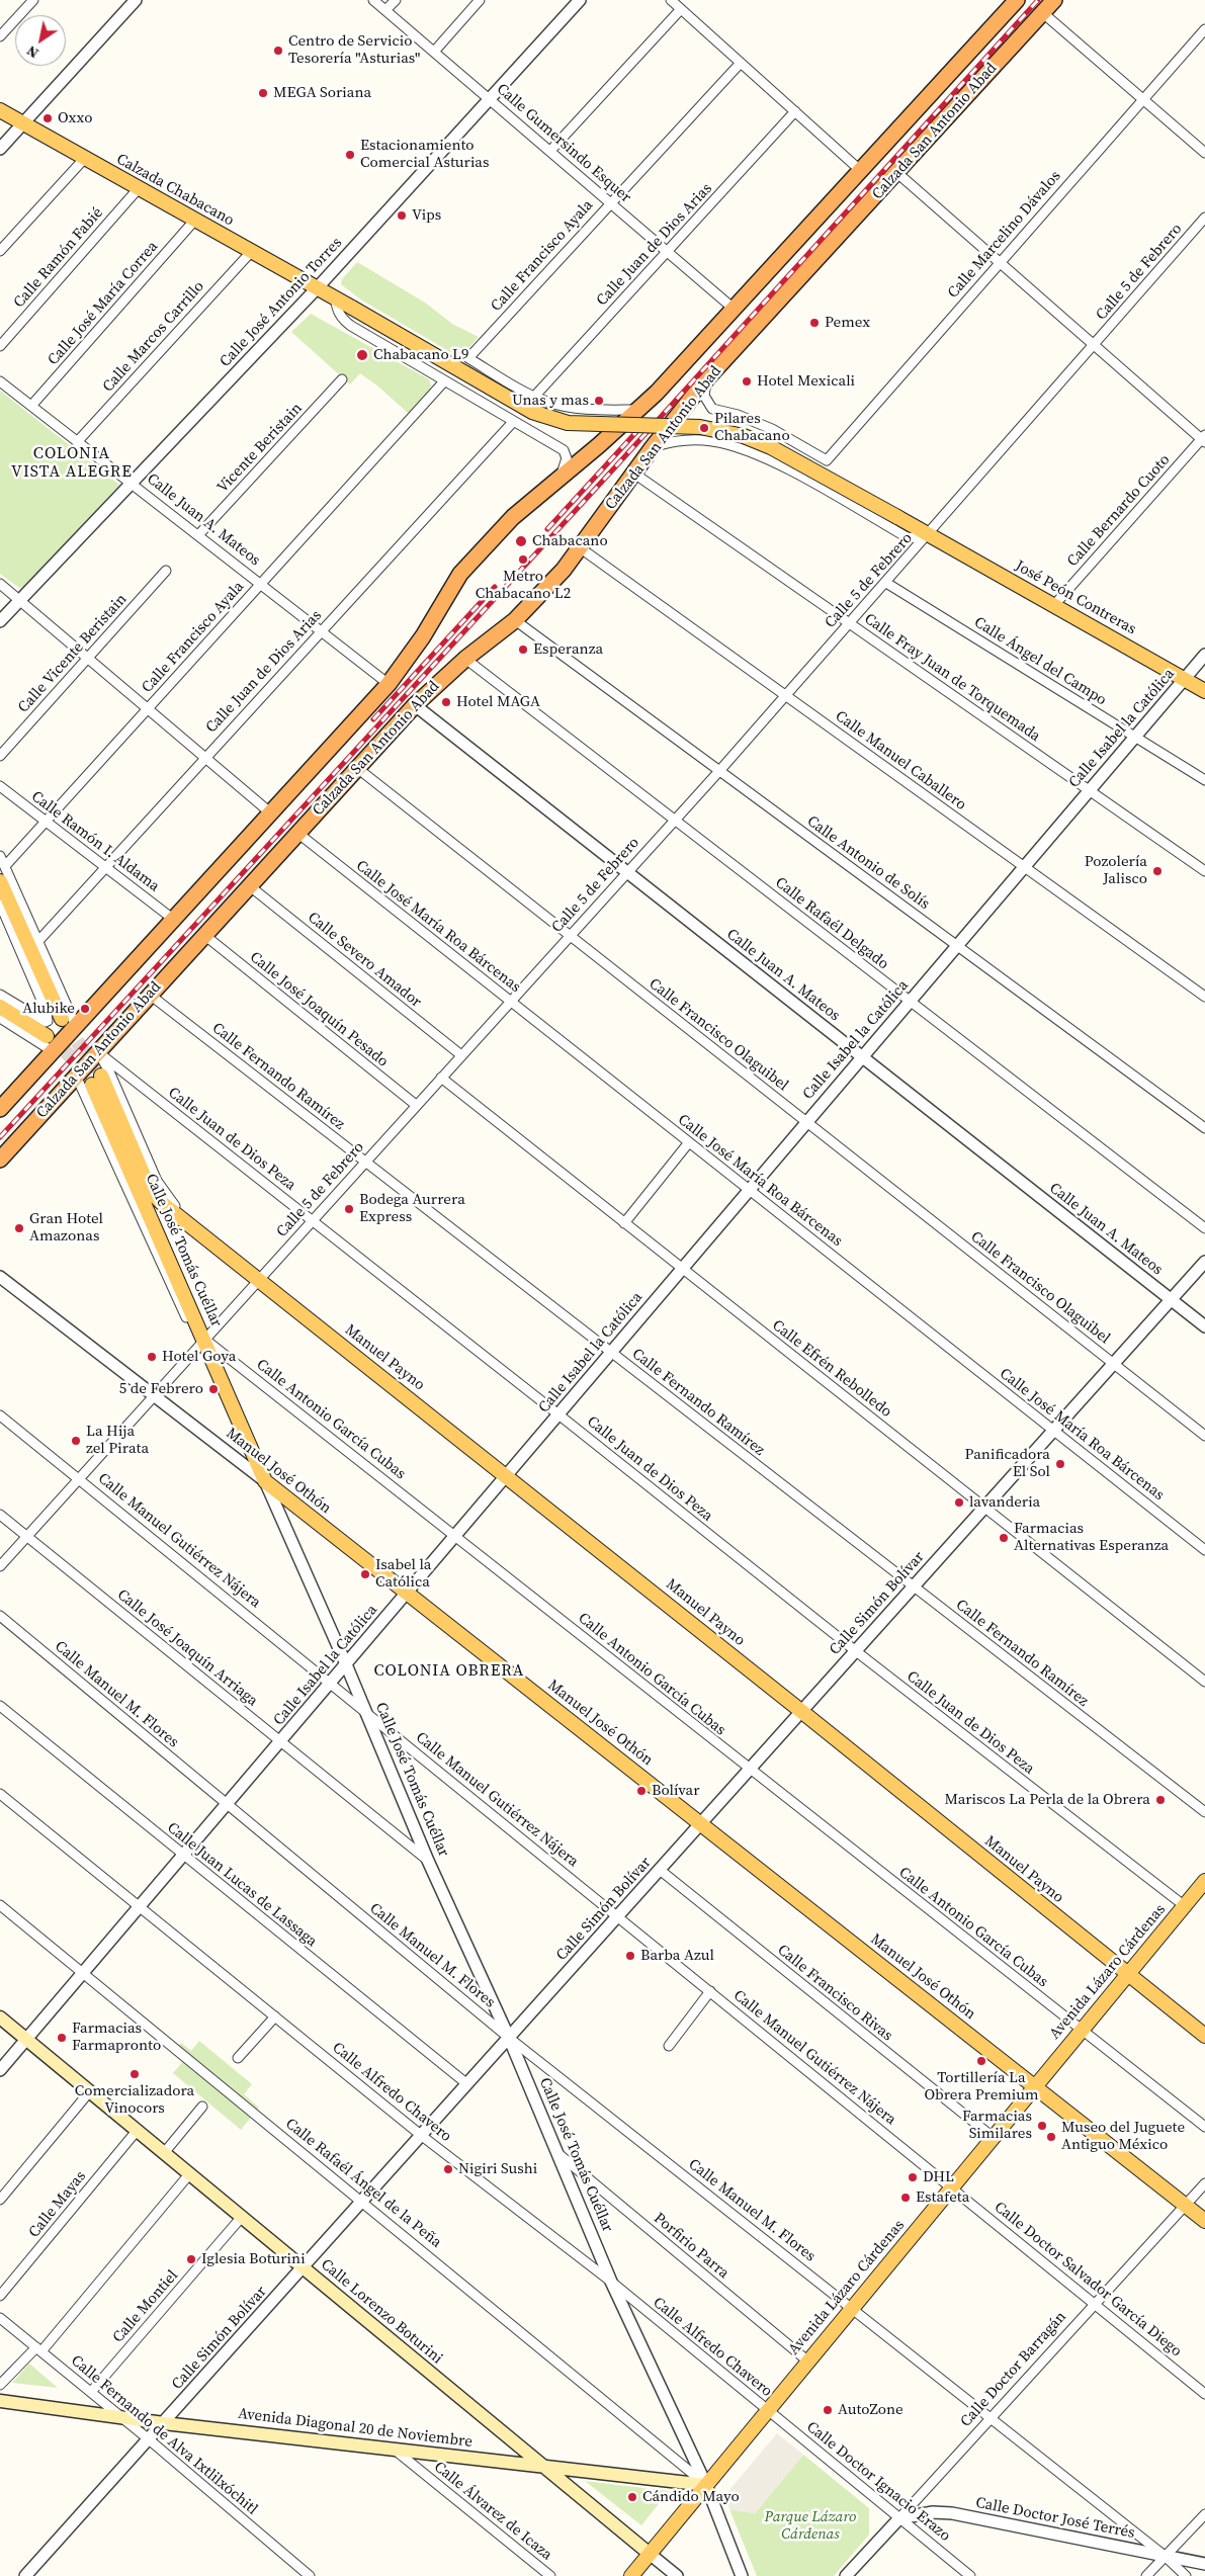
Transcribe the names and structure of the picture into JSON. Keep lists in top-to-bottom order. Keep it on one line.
{"streets":{"highway":["Calzada San Antonio Abad"],"main road":["Calzada Chabacano","José Peón Contreras","Calle José Tomás Cuéllar","Manuel Payno","Manuel José Othón","Avenida Lázaro Cárdenas","Calle Lorenzo Boturini","Avenida Diagonal 20 de Noviembre"],"street":["Calle Gumersindo Esquer","Calle Marcelino Dávalos","Calle Juan de Dios Arias","Calle Francisco Ayala","Calle Ramón Fabié","Calle 5 de Febrero","Calle José Antonio Torres","Calle José María Correa","Calle Marcos Carrillo","Vicente Beristain","Calle Bernardo Cuoto","Calle Juan A. Mateos","Calle Vicente Beristain","Calle Ángel del Campo","Calle Fray Juan de Torquemada","Calle Isabel la Católica","Calle Manuel Caballero","Calle Ramón I. Aldama","Calle Antonio de Solís","Calle Rafaél Delgado","Calle José María Roa Bárcenas","Calle Severo Amador","Calle José Joaquín Pesado","Calle Francisco Olaguibel","Calle Fernando Ramírez","Calle Juan de Dios Peza","Calle Efrén Rebolledo","Calle Antonio García Cubas","Calle Manuel Gutiérrez Nájera","Calle Simón Bolívar","Calle José Joaquín Arriaga","Calle Manuel M. Flores","Calle Juan Lucas de Lassaga","Calle Francisco Rivas","Calle Alfredo Chavero","Calle Rafaél Ángel de la Peña","Calle Mayas","Porfirio Parra","Calle Doctor Salvador García Diego","Calle Montiel","Calle Doctor Barragán","Calle Fernando de Alva Ixtlilxóchitl","Calle Doctor Ignacio Erazo","Calle Álvarez de Icaza","Calle Doctor José Terrés"]},"crossings":[["Calzada San Antonio Abad","Calle Gumersindo Esquer"],["Calzada San Antonio Abad","Calle Marcelino Dávalos"],["Calzada San Antonio Abad","Calle Juan A. Mateos"],["Calzada San Antonio Abad","Calle Fray Juan de Torquemada"],["Calzada San Antonio Abad","Calle Manuel Caballero"],["Calzada San Antonio Abad","Calle Ramón I. Aldama"],["Calzada San Antonio Abad","Calle Antonio de Solís"],["Calzada San Antonio Abad","Calle Rafaél Delgado"],["Calzada San Antonio Abad","Calle José María Roa Bárcenas"],["Calzada San Antonio Abad","Calle Severo Amador"],["Calzada San Antonio Abad","Calle José Joaquín Pesado"],["Calzada San Antonio Abad","Calle Francisco Olaguibel"],["Calzada San Antonio Abad","Calle Fernando Ramírez"],["Calzada San Antonio Abad","Calle Juan de Dios Peza"],["Calzada San Antonio Abad","Calle Antonio García Cubas"],["Calle Gumersindo Esquer","Calle Juan de Dios Arias"],["Calle Gumersindo Esquer","Calle Francisco Ayala"],["Calle Gumersindo Esquer","Calle José Antonio Torres"],["Calzada Chabacano","Calle Ramón Fabié"],["Calzada Chabacano","Calle José Antonio Torres"],["Calzada Chabacano","Calle José María Correa"],["Calzada Chabacano","Calle Marcos Carrillo"],["Calzada Chabacano","José Peón Contreras"],["Calle Juan de Dios Arias","Calle Francisco Ayala"],["Calle Juan de Dios Arias","Calle Juan A. Mateos"],["Calle Juan de Dios Arias","Calle Ramón I. Aldama"],["Calle Francisco Ayala","Calle Juan A. Mateos"],["Calle Francisco Ayala","Calle Ramón I. Aldama"],["Calle 5 de Febrero","Calle Juan A. Mateos"],["Calle 5 de Febrero","José Peón Contreras"],["Calle 5 de Febrero","Calle Ángel del Campo"],["Calle 5 de Febrero","Calle Fray Juan de Torquemada"],["Calle 5 de Febrero","Calle Manuel Caballero"],["Calle 5 de Febrero","Calle Antonio de Solís"],["Calle 5 de Febrero","Calle Rafaél Delgado"],["Calle 5 de Febrero","Calle José María Roa Bárcenas"],["Calle 5 de Febrero","Calle Severo Amador"],["Calle 5 de Febrero","Calle José Joaquín Pesado"],["Calle 5 de Febrero","Calle Francisco Olaguibel"],["Calle 5 de Febrero","Calle Fernando Ramírez"],["Calle 5 de Febrero","Calle Juan de Dios Peza"],["Calle 5 de Febrero","Calle José Tomás Cuéllar"],["Calle 5 de Febrero","Manuel Payno"],["Calle 5 de Febrero","Calle Efrén Rebolledo"],["Calle 5 de Febrero","Calle Antonio García Cubas"],["Calle 5 de Febrero","Manuel José Othón"],["Calle 5 de Febrero","Calle Manuel Gutiérrez Nájera"],["Calle 5 de Febrero","Calle José Joaquín Arriaga"],["Calle José Antonio Torres","Calle Juan A. Mateos"],["Calle José María Correa","Calle Juan A. Mateos"],["Calle Marcos Carrillo","Calle Juan A. Mateos"],["Vicente Beristain","Calle Juan A. Mateos"],["Calle Bernardo Cuoto","José Peón Contreras"],["Calle Juan A. Mateos","Calle Isabel la Católica"],["Calle Juan A. Mateos","Calle Simón Bolívar"],["José Peón Contreras","Calle Isabel la Católica"],["Calle Ángel del Campo","Calle Isabel la Católica"],["Calle Fray Juan de Torquemada","Calle Isabel la Católica"],["Calle Isabel la Católica","Calle Manuel Caballero"],["Calle Isabel la Católica","Calle Antonio de Solís"],["Calle Isabel la Católica","Calle Rafaél Delgado"],["Calle Isabel la Católica","Calle José María Roa Bárcenas"],["Calle Isabel la Católica","Calle Francisco Olaguibel"],["Calle Isabel la Católica","Calle Fernando Ramírez"],["Calle Isabel la Católica","Calle Juan de Dios Peza"],["Calle Isabel la Católica","Calle José Tomás Cuéllar"],["Calle Isabel la Católica","Manuel Payno"],["Calle Isabel la Católica","Calle Efrén Rebolledo"],["Calle Isabel la Católica","Calle Antonio García Cubas"],["Calle Isabel la Católica","Manuel José Othón"],["Calle Isabel la Católica","Calle Manuel Gutiérrez Nájera"],["Calle Isabel la Católica","Calle José Joaquín Arriaga"],["Calle Isabel la Católica","Calle Manuel M. Flores"],["Calle Isabel la Católica","Calle Juan Lucas de Lassaga"],["Calle Isabel la Católica","Calle Alfredo Chavero"],["Calle Isabel la Católica","Calle Rafaél Ángel de la Peña"],["Calle Isabel la Católica","Calle Lorenzo Boturini"],["Calle José María Roa Bárcenas","Calle Simón Bolívar"],["Calle Francisco Olaguibel","Calle Simón Bolívar"],["Calle Fernando Ramírez","Calle Simón Bolívar"],["Calle Juan de Dios Peza","Calle Simón Bolívar"],["Calle Juan de Dios Peza","Avenida Lázaro Cárdenas"],["Calle José Tomás Cuéllar","Manuel Payno"],["Calle José Tomás Cuéllar","Calle Antonio García Cubas"],["Calle José Tomás Cuéllar","Manuel José Othón"],["Calle José Tomás Cuéllar","Calle Manuel Gutiérrez Nájera"],["Calle José Tomás Cuéllar","Calle Simón Bolívar"],["Calle José Tomás Cuéllar","Calle José Joaquín Arriaga"],["Calle José Tomás Cuéllar","Calle Manuel M. Flores"],["Calle José Tomás Cuéllar","Avenida Lázaro Cárdenas"],["Calle José Tomás Cuéllar","Calle Alfredo Chavero"],["Calle José Tomás Cuéllar","Calle Rafaél Ángel de la Peña"],["Calle José Tomás Cuéllar","Porfirio Parra"],["Calle José Tomás Cuéllar","Avenida Diagonal 20 de Noviembre"],["Manuel Payno","Calle Simón Bolívar"],["Manuel Payno","Avenida Lázaro Cárdenas"],["Calle Efrén Rebolledo","Calle Simón Bolívar"],["Calle Antonio García Cubas","Calle Simón Bolívar"],["Calle Antonio García Cubas","Avenida Lázaro Cárdenas"],["Manuel José Othón","Calle Simón Bolívar"],["Manuel José Othón","Avenida Lázaro Cárdenas"],["Manuel José Othón","Calle Doctor Barragán"],["Calle Manuel Gutiérrez Nájera","Calle Simón Bolívar"],["Calle Manuel Gutiérrez Nájera","Avenida Lázaro Cárdenas"],["Calle Manuel Gutiérrez Nájera","Calle Doctor Salvador García Diego"],["Calle Simón Bolívar","Calle Manuel M. Flores"],["Calle Simón Bolívar","Calle Juan Lucas de Lassaga"],["Calle Simón Bolívar","Calle Francisco Rivas"],["Calle Simón Bolívar","Calle Alfredo Chavero"],["Calle Simón Bolívar","Calle Rafaél Ángel de la Peña"],["Calle Simón Bolívar","Calle Lorenzo Boturini"],["Calle Simón Bolívar","Avenida Diagonal 20 de Noviembre"],["Calle Simón Bolívar","Calle Fernando de Alva Ixtlilxóchitl"],["Calle Manuel M. Flores","Avenida Lázaro Cárdenas"],["Calle Manuel M. Flores","Calle Doctor Barragán"],["Calle Manuel M. Flores","Calle Doctor José Terrés"],["Avenida Lázaro Cárdenas","Calle Francisco Rivas"],["Avenida Lázaro Cárdenas","Calle Alfredo Chavero"],["Avenida Lázaro Cárdenas","Calle Rafaél Ángel de la Peña"],["Avenida Lázaro Cárdenas","Porfirio Parra"],["Avenida Lázaro Cárdenas","Calle Doctor Salvador García Diego"],["Avenida Lázaro Cárdenas","Calle Lorenzo Boturini"],["Avenida Lázaro Cárdenas","Avenida Diagonal 20 de Noviembre"],["Avenida Lázaro Cárdenas","Calle Doctor Ignacio Erazo"],["Calle Alfredo Chavero","Calle Doctor Ignacio Erazo"],["Calle Rafaél Ángel de la Peña","Avenida Diagonal 20 de Noviembre"],["Calle Mayas","Calle Lorenzo Boturini"],["Calle Doctor Salvador García Diego","Calle Doctor Barragán"],["Calle Montiel","Calle Lorenzo Boturini"],["Calle Montiel","Calle Fernando de Alva Ixtlilxóchitl"],["Calle Lorenzo Boturini","Avenida Diagonal 20 de Noviembre"],["Calle Doctor Barragán","Calle Doctor Ignacio Erazo"],["Calle Doctor Barragán","Calle Doctor José Terrés"],["Avenida Diagonal 20 de Noviembre","Calle Fernando de Alva Ixtlilxóchitl"],["Avenida Diagonal 20 de Noviembre","Calle Álvarez de Icaza"],["Calle Doctor Ignacio Erazo","Calle Doctor José Terrés"]],"districts":["COLONIA VISTA ALEGRE","COLONIA OBRERA"],"parks":["Parque Lázaro Cárdenas"],"places":["Centro de Servicio Tesorería \"Asturias\"","MEGA Soriana","Oxxo","Estacionamiento Comercial Asturias","Vips","Pemex","Chabacano L9","Hotel Mexicali","Unas y mas","Pilares Chabacano","Chabacano","Metro Chabacano L2","Esperanza","Hotel MAGA","Pozolería Jalisco","Alubike","Bodega Aurrera Express","Gran Hotel Amazonas","Hotel Goya","5 de Febrero","La Hija zel Pirata","Panificadora El Sol","lavanderia","Farmacias Alternativas Esperanza","Isabel la Católica","Bolívar","Mariscos La Perla de la Obrera","Barba Azul","Farmacias Farmapronto","Tortillería La Obrera Premium","Comercializadora Vinocors","Farmacias Similares","Museo del Juguete Antiguo México","Nigiri Sushi","DHL","Estafeta","Iglesia Boturini","AutoZone","Cándido Mayo"],"north":"bottom left"}
